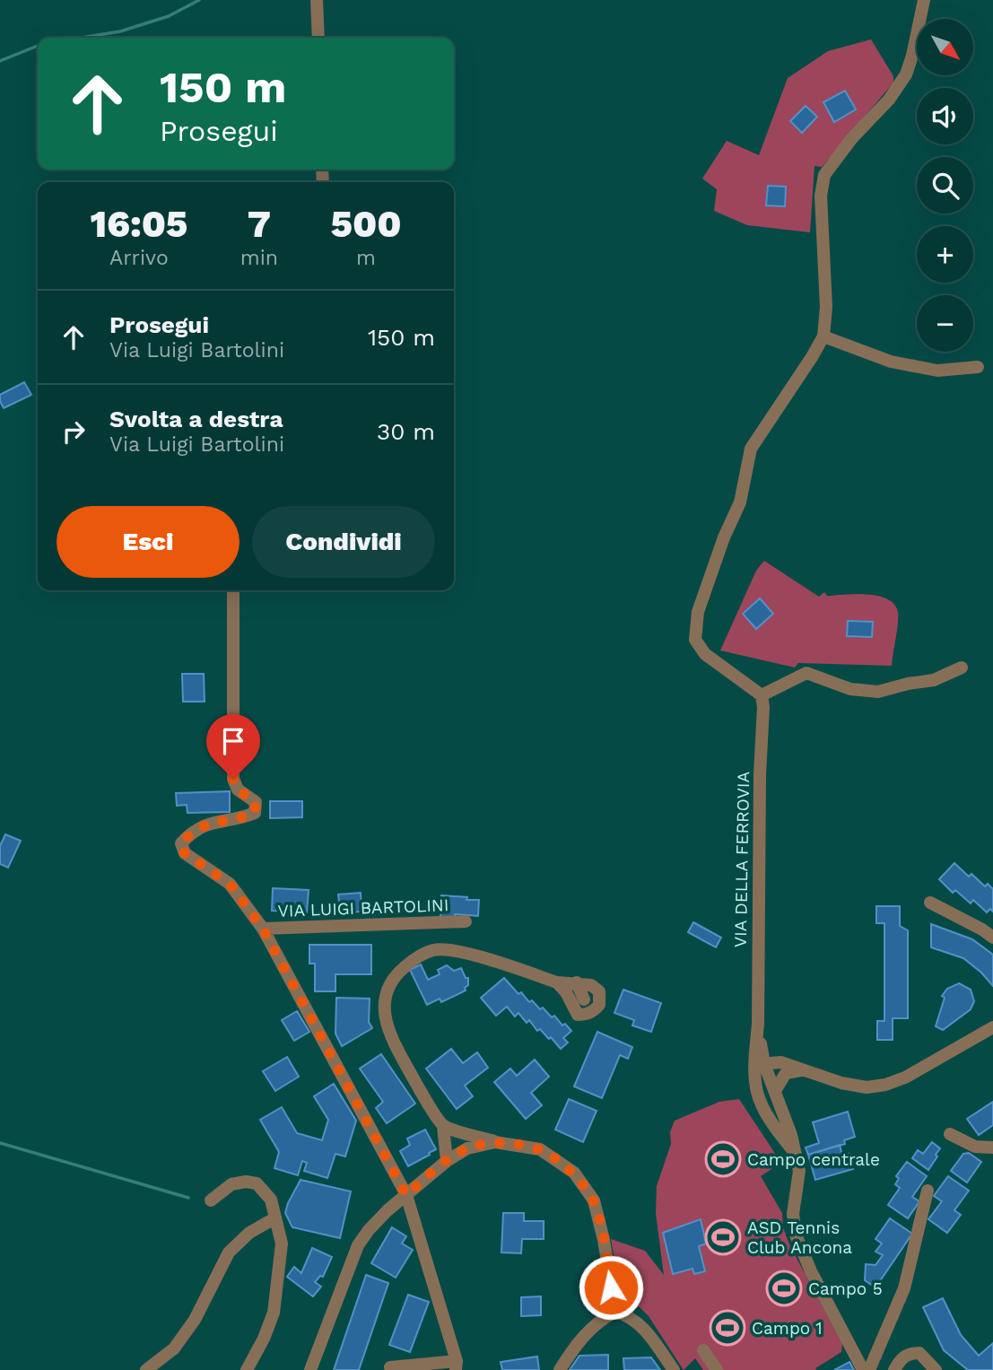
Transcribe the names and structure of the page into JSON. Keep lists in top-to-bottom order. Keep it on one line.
{"streets":{"street":["VIA DELLA FERROVIA","VIA LUIGI BARTOLINI"]},"places":{"sports":["Campo centrale","ASD Tennis Club Ancona","Campo 5","Campo 1"]},"north":"bottom right","page":{"map_buttons":["+","−"],"turn":["150 m","Prosegui"],"eta":["16:05","Arrivo","7","min","500","m"],"list":[{"name":"Prosegui","note":"Via Luigi Bartolini","value":"150 m"},{"name":"Svolta a destra","note":"Via Luigi Bartolini","value":"30 m"}],"buttons":["Esci","Condividi"]}}
